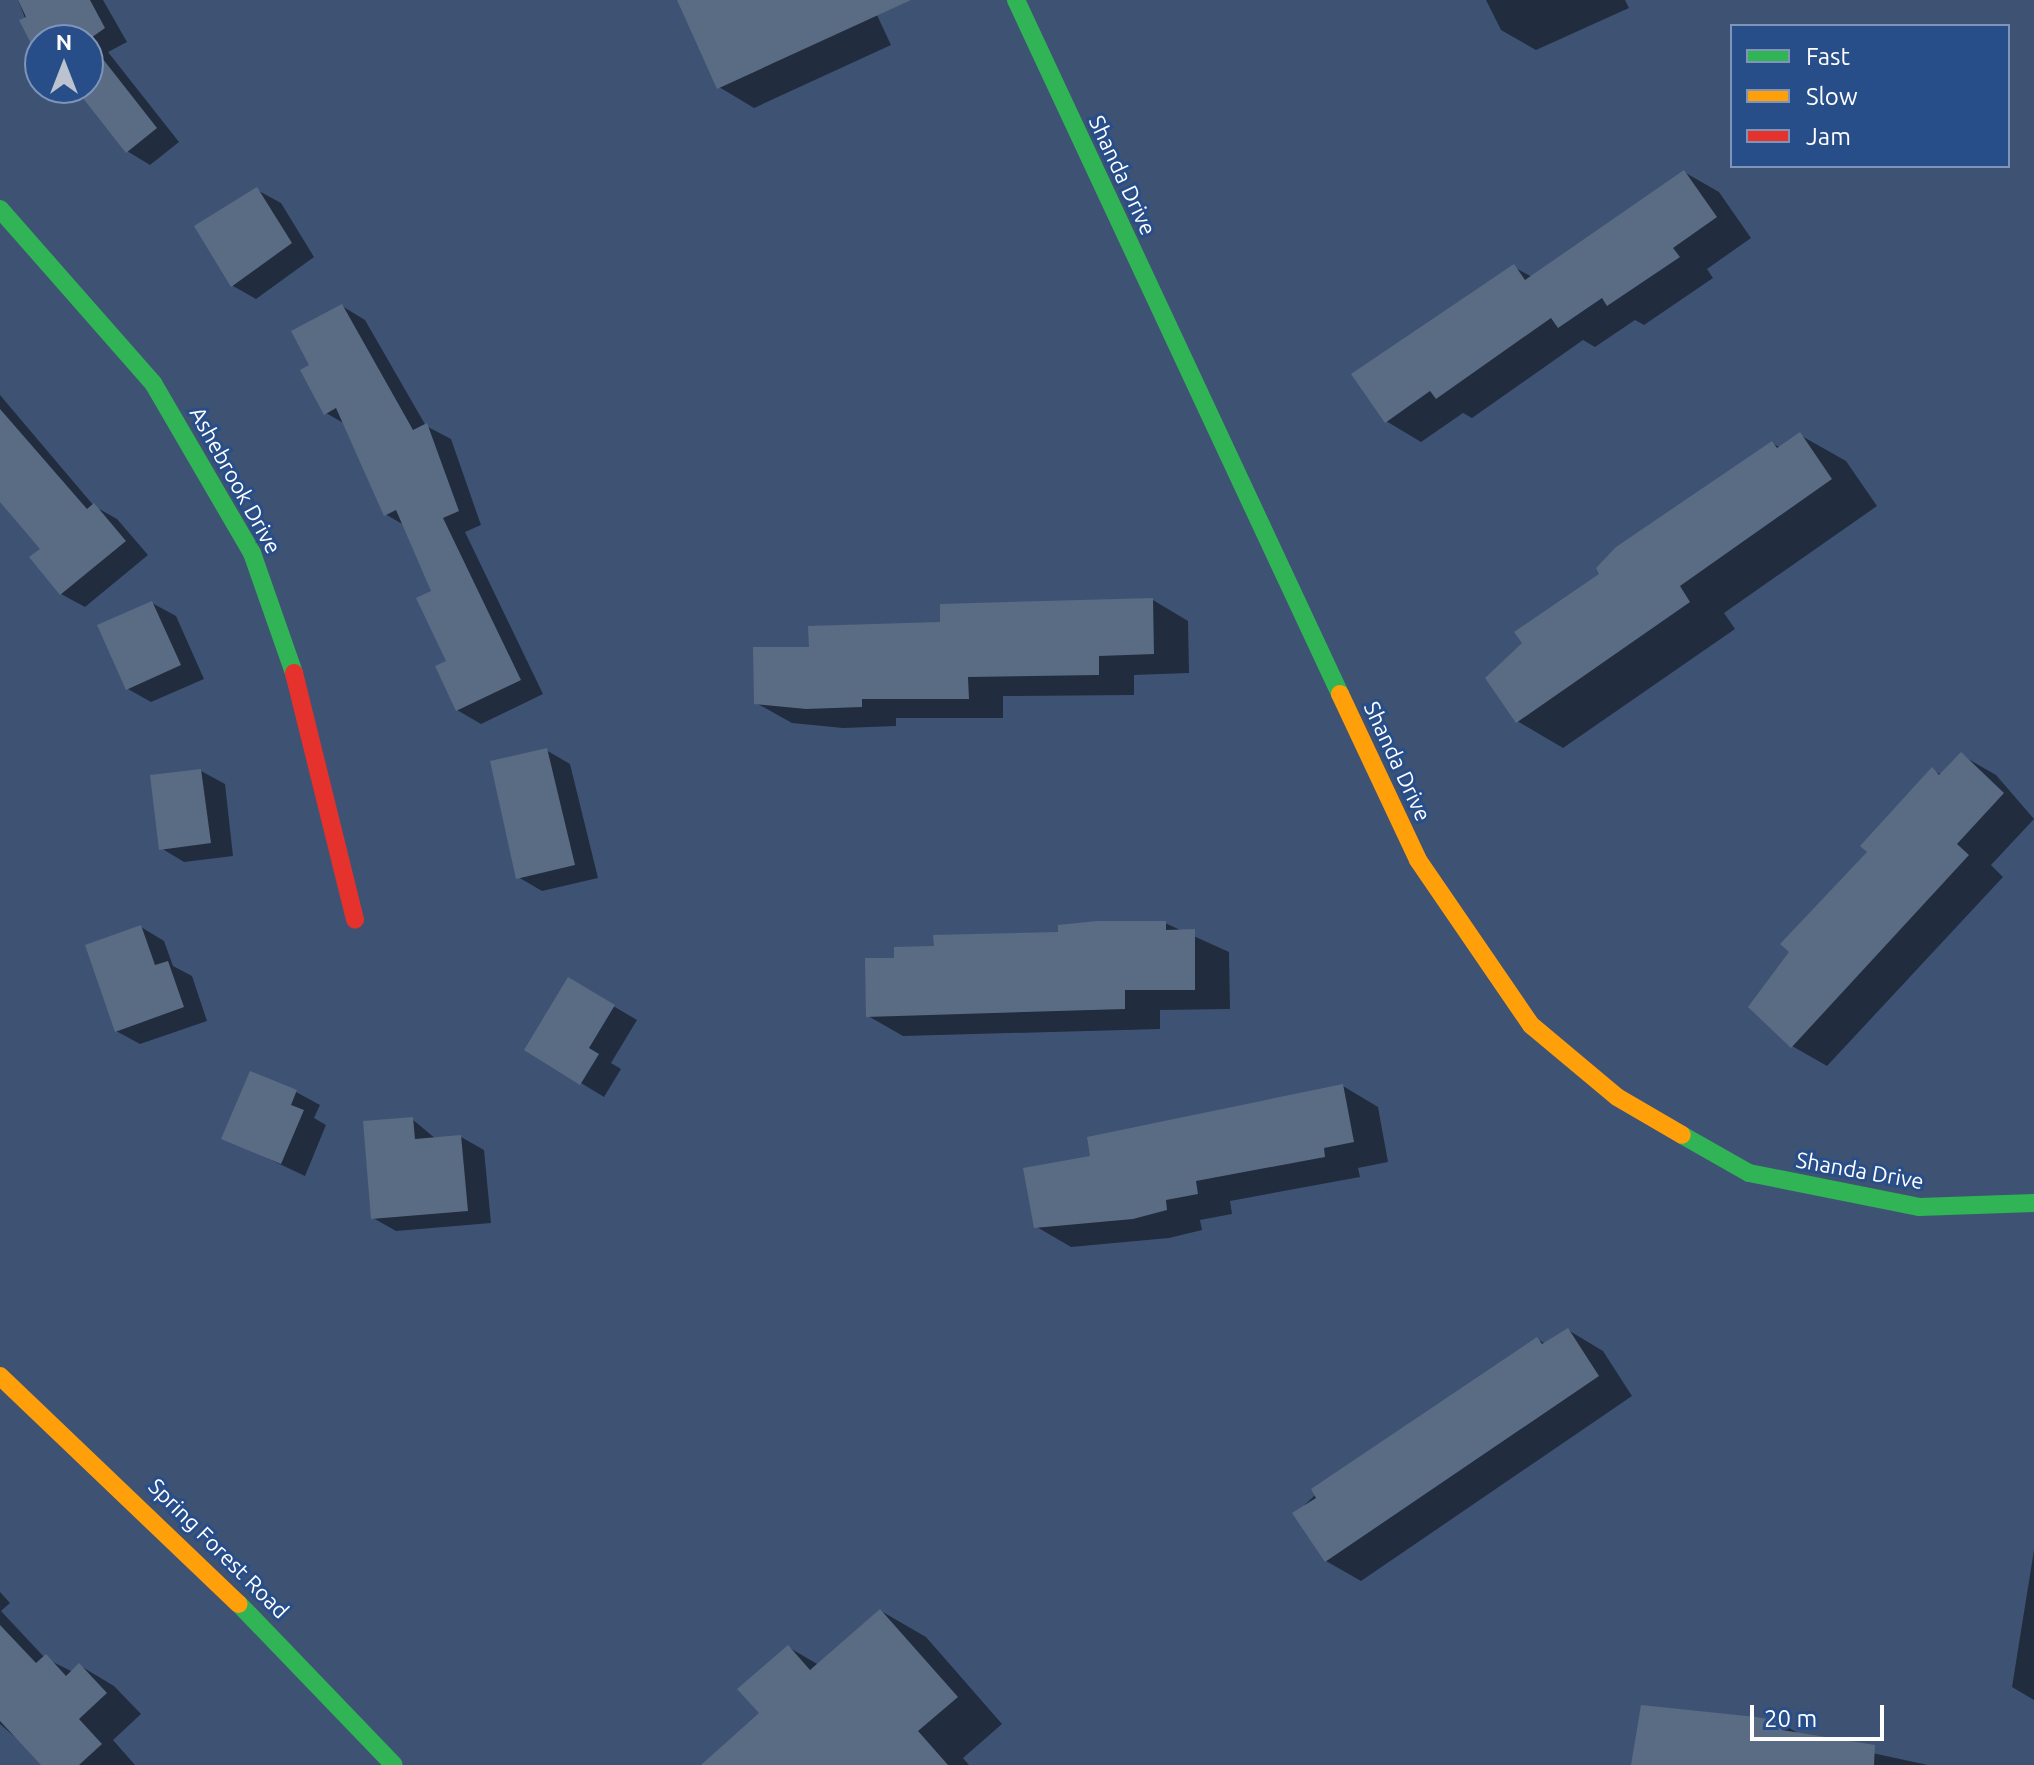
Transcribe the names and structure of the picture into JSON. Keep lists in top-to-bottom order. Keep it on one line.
{"streets":{"street":["Shanda Drive","Ashebrook Drive","Spring Forest Road"]},"legend":["Fast","Slow","Jam"],"scale_bar":"20 m","north":"top"}
